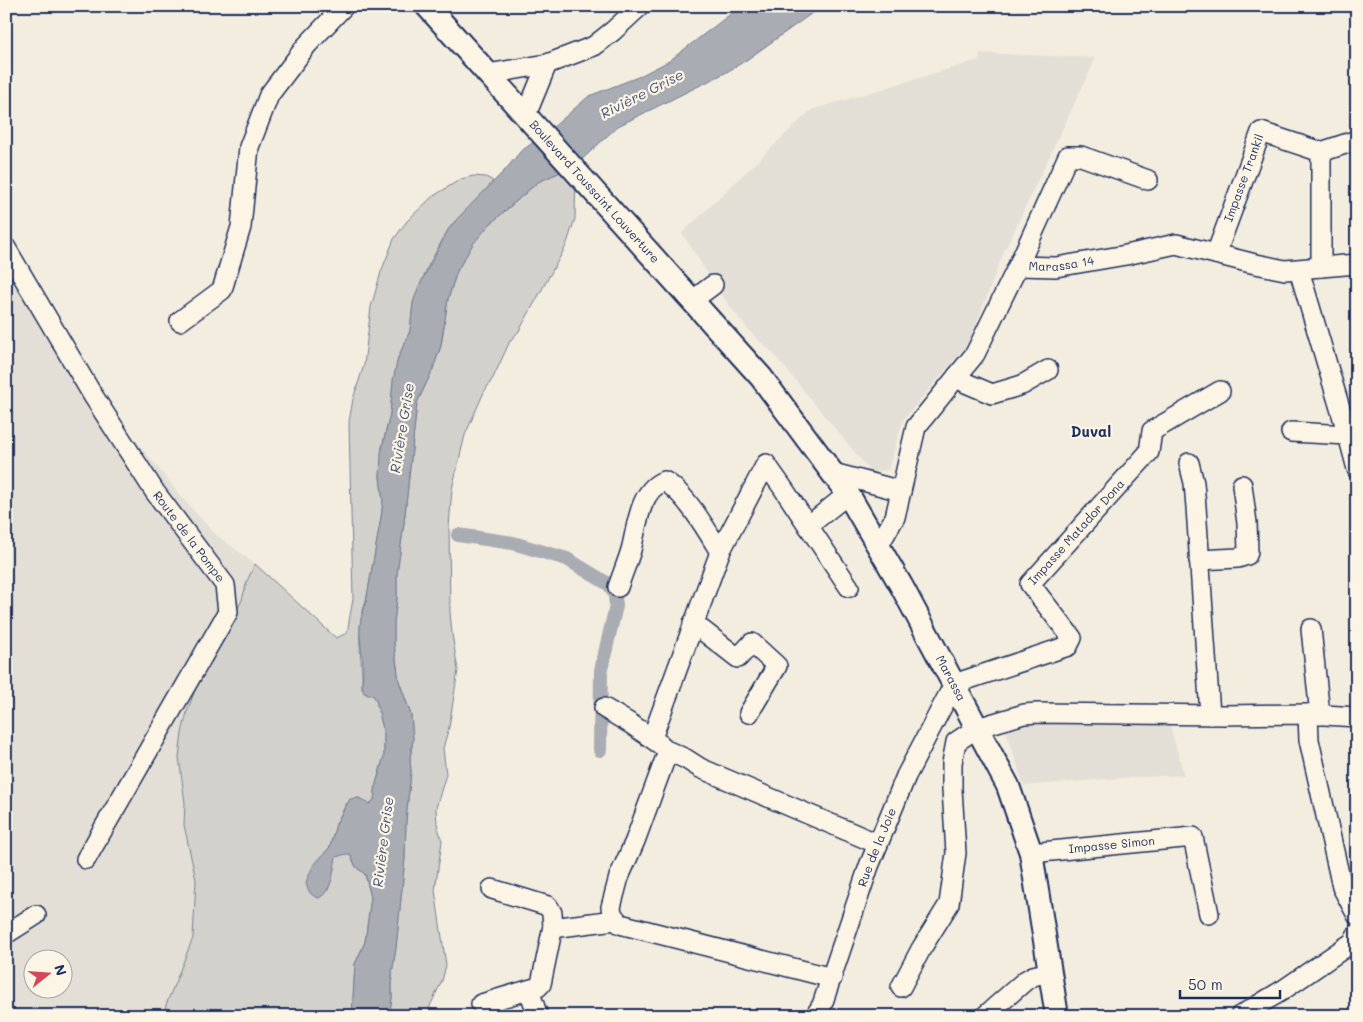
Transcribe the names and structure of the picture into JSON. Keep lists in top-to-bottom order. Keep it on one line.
{"streets":{"main road":["Boulevard Toussaint Louverture","Marassa"],"street":["Impasse Trankil","Marassa 14","Impasse Matador Dona","Route de la Pompe","Impasse Simon","Rue de la Joie"]},"crossings":[["Impasse Trankil","Marassa 14"],["Boulevard Toussaint Louverture","Marassa"],["Marassa 14","Marassa"],["Impasse Matador Dona","Marassa"],["Impasse Matador Dona","Rue de la Joie"],["Marassa","Impasse Simon"],["Marassa","Rue de la Joie"]],"districts":["Duval"],"water":["Rivière Grise"],"scale_bar":"50 m","north":"right"}
